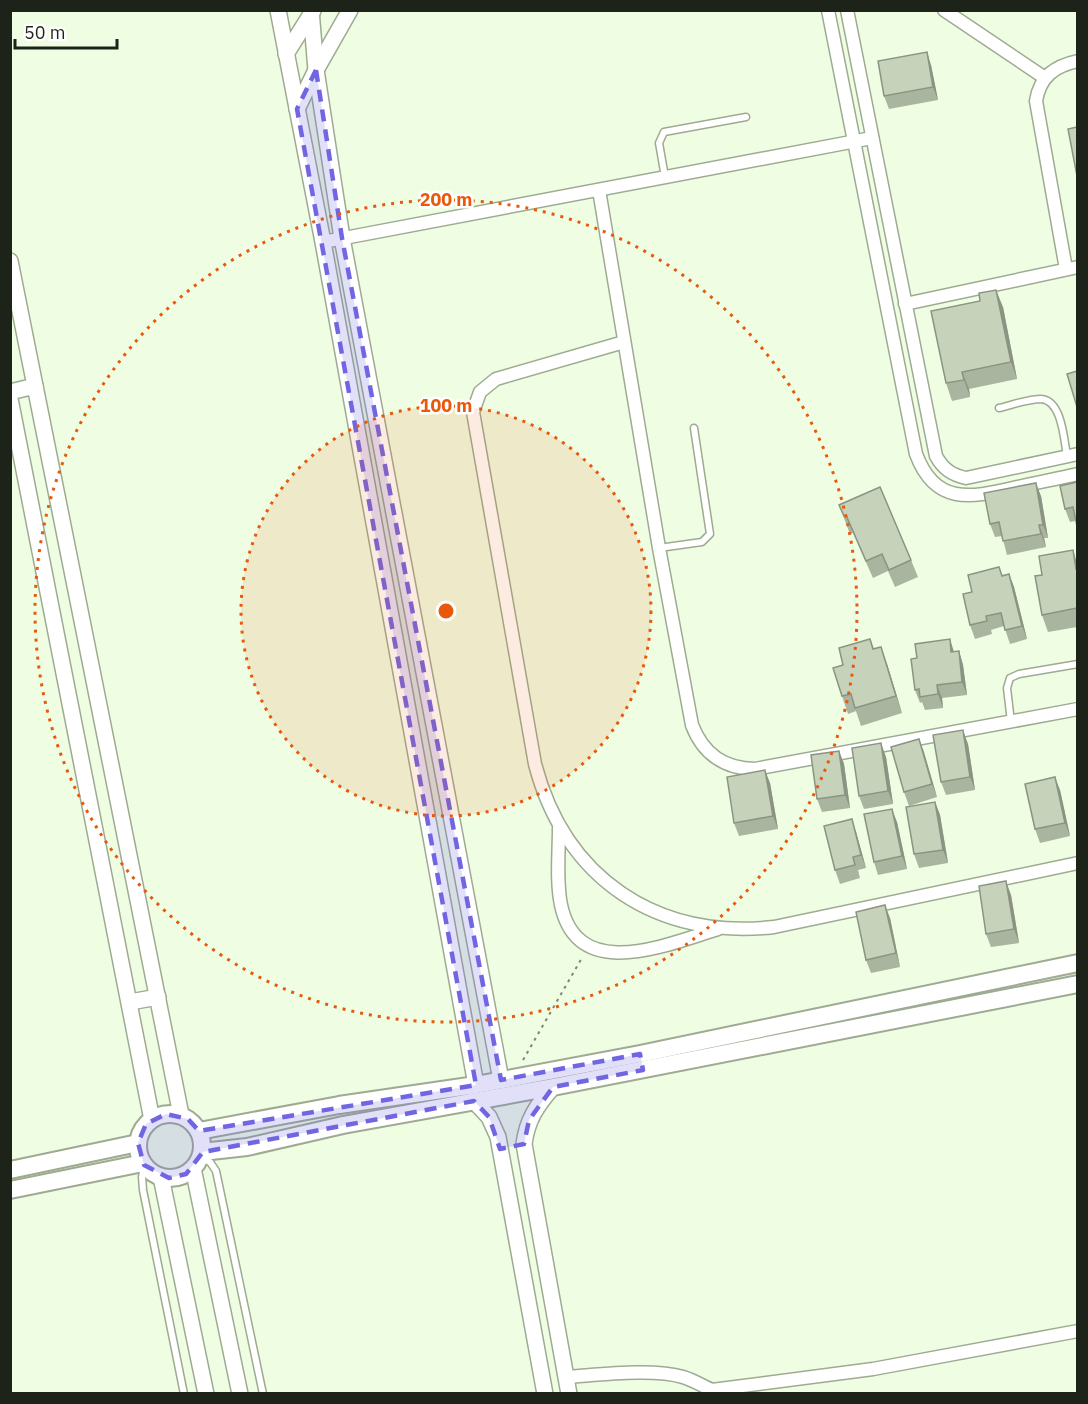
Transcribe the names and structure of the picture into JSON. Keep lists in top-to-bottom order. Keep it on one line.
{"scale_bar":"50 m","rings":["200 m","100 m"]}
